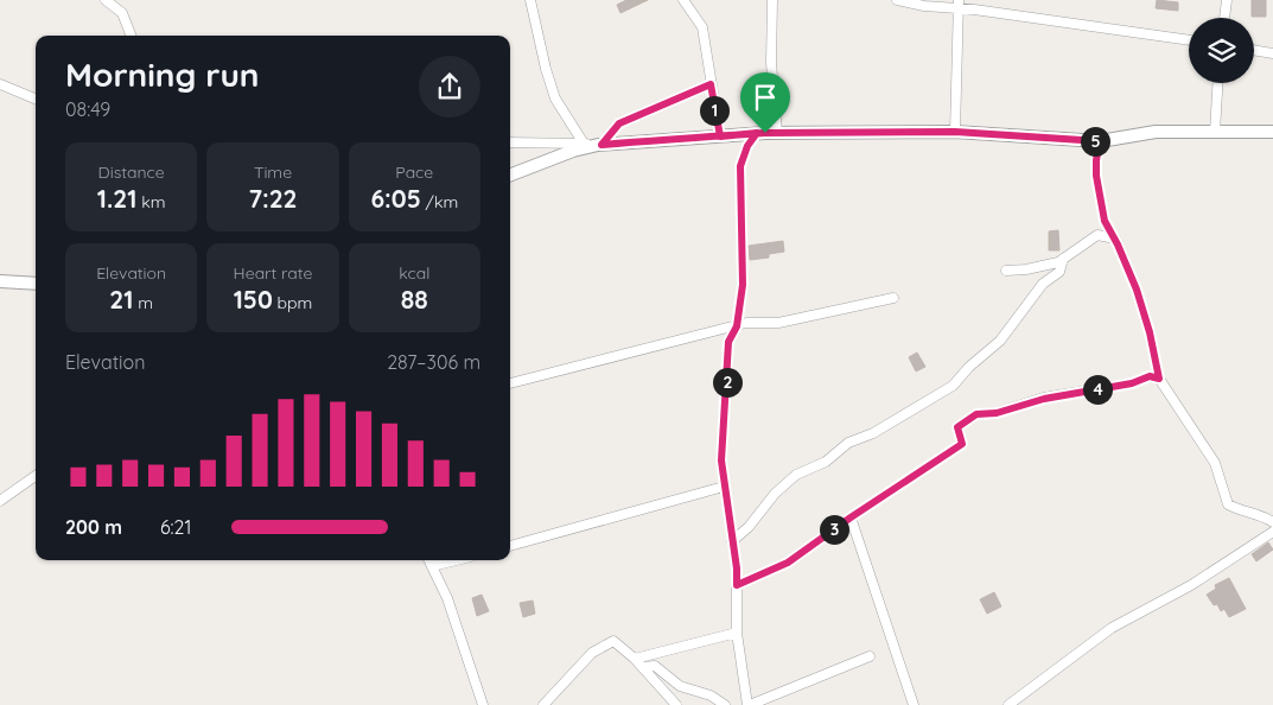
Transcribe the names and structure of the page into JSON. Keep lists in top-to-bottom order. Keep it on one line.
{"page":{"heading":["Morning run","08:49"],"pins":["1","5","2","4","3"],"stats":[["Distance","1.21 km"],["Time","7:22"],["Pace","6:05 /km"],["Elevation","21 m"],["Heart rate","150 bpm"],["kcal","88"]],"chart":["Elevation","287–306 m"],"list":[{"name":"200 m","note":"6:21"}]}}
